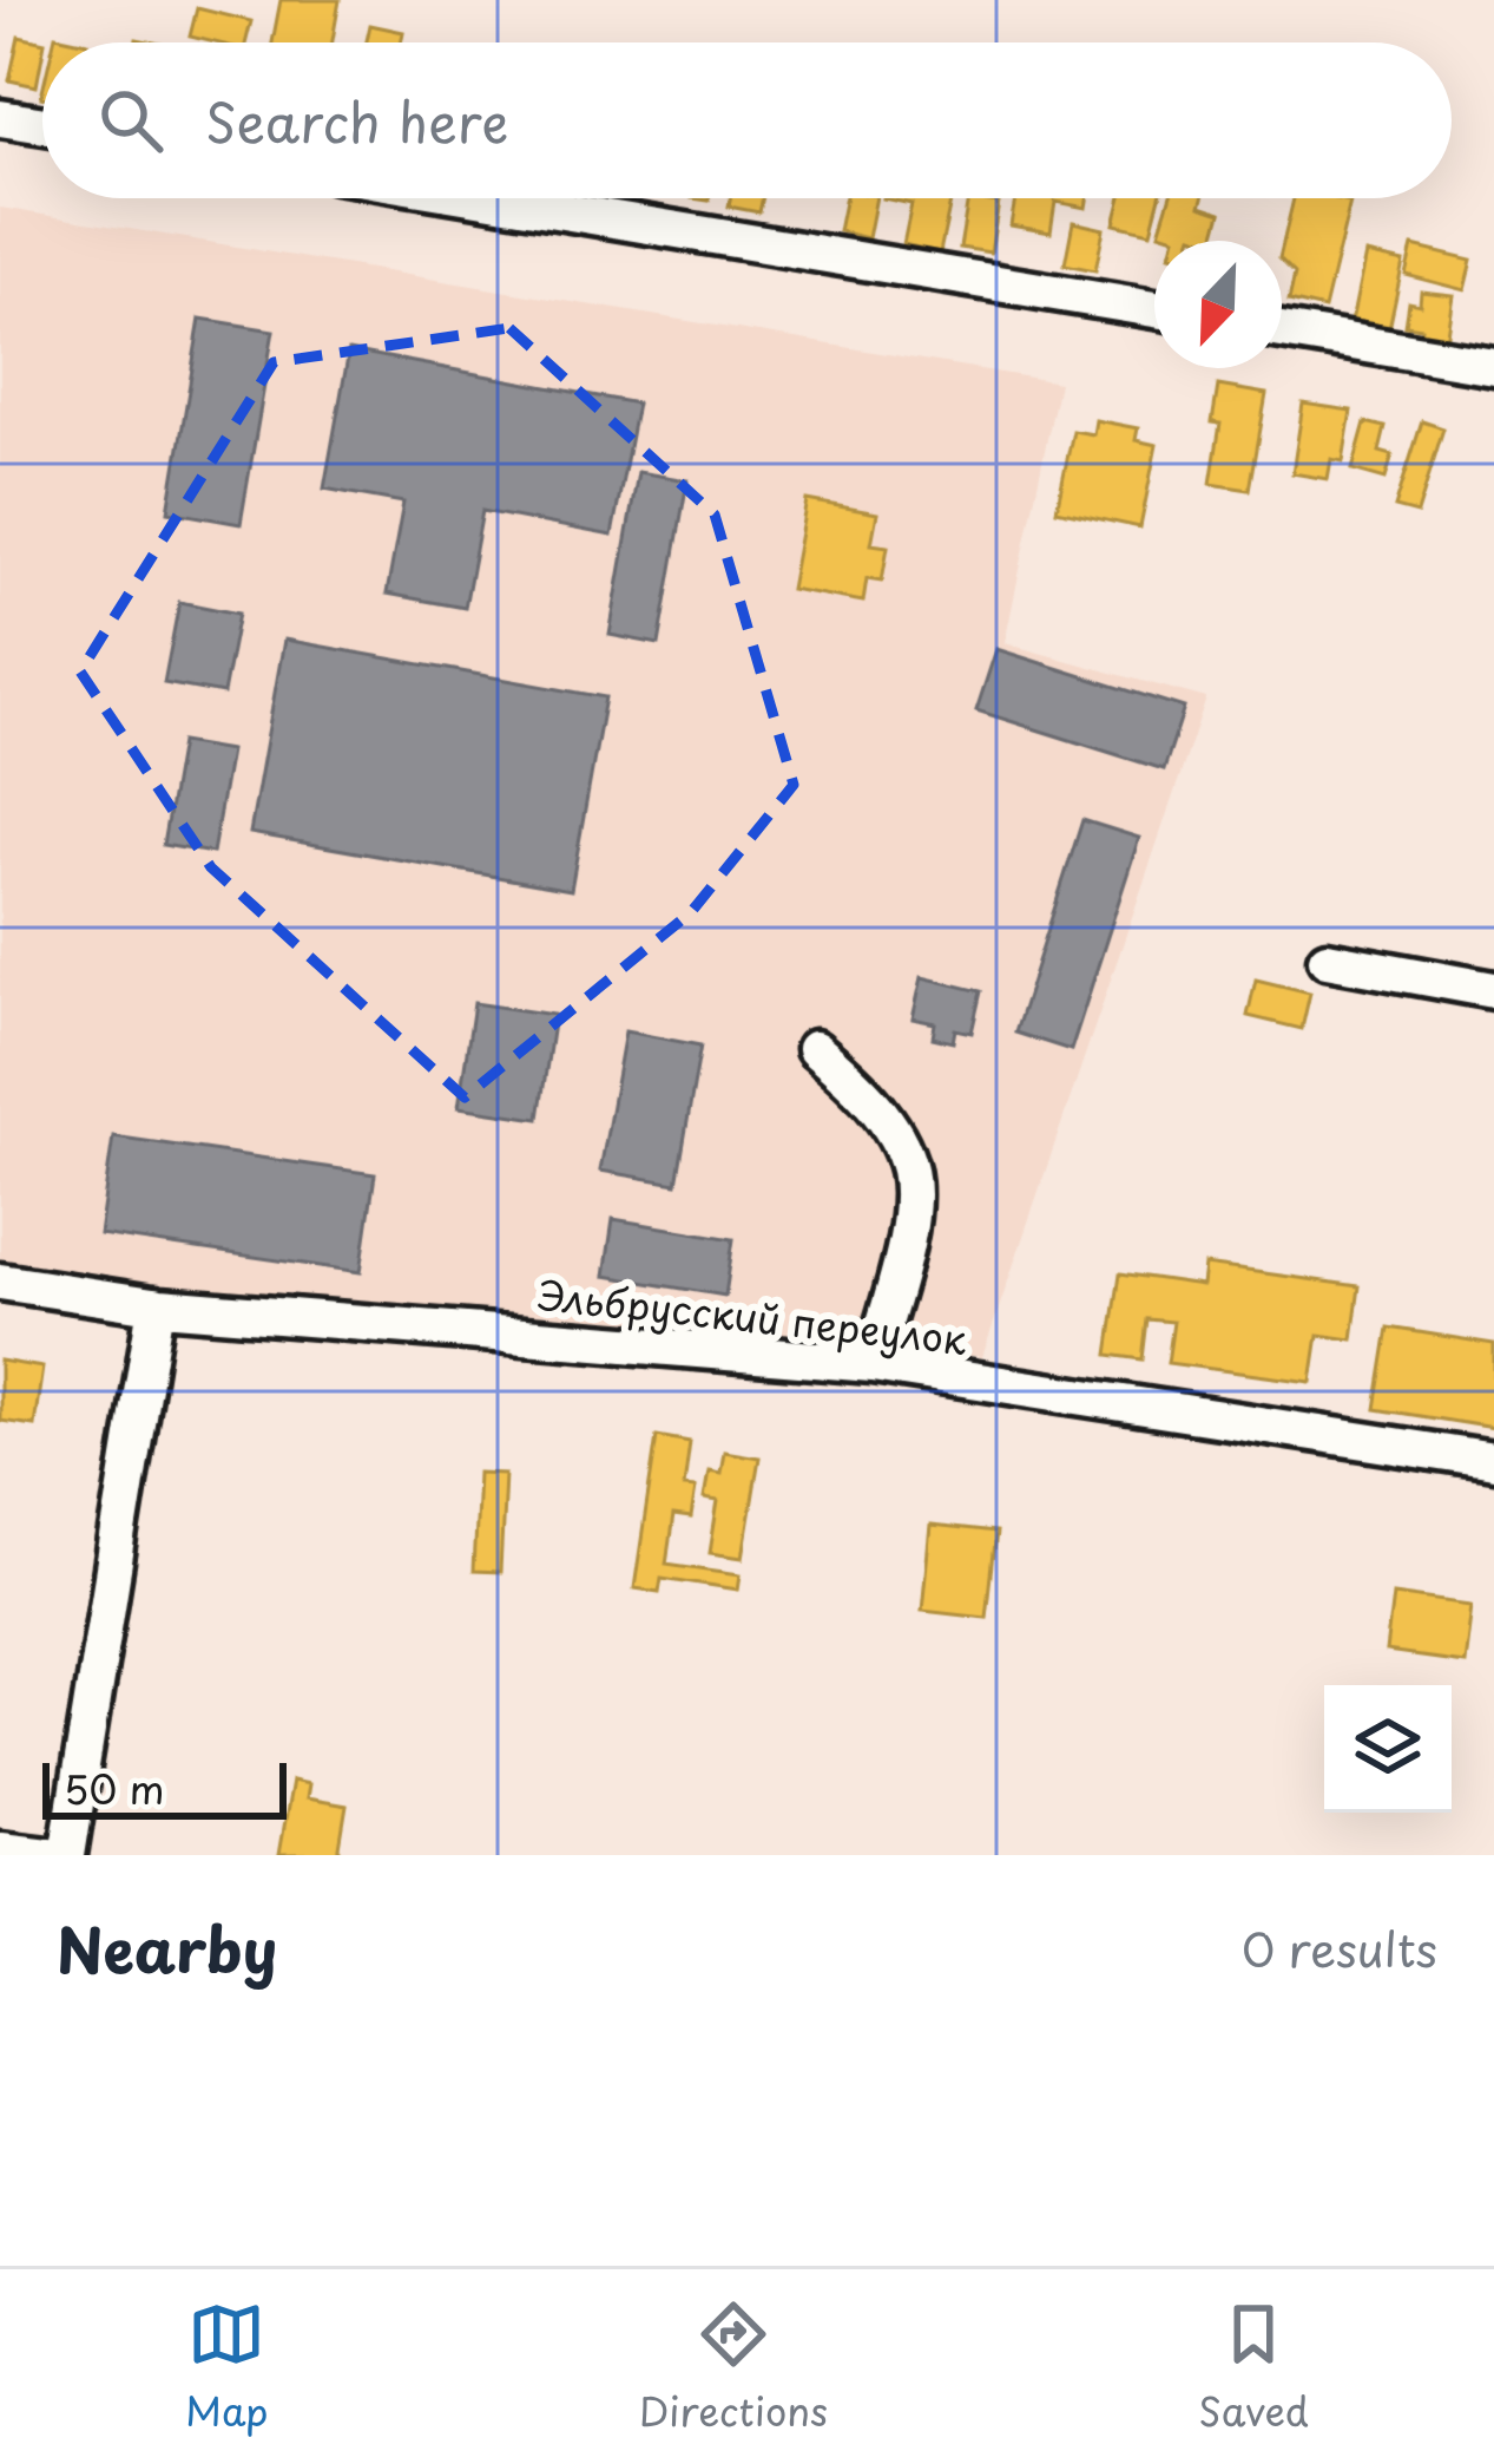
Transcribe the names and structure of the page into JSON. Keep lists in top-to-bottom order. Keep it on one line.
{"streets":{"street":["Эльбрусский переулок"]},"scale_bar":"50 m","north":"bottom left","page":{"search":"Search here","scale":"50 m","heading":["Nearby","0 results"],"nav":["Map","Directions","Saved"]}}
